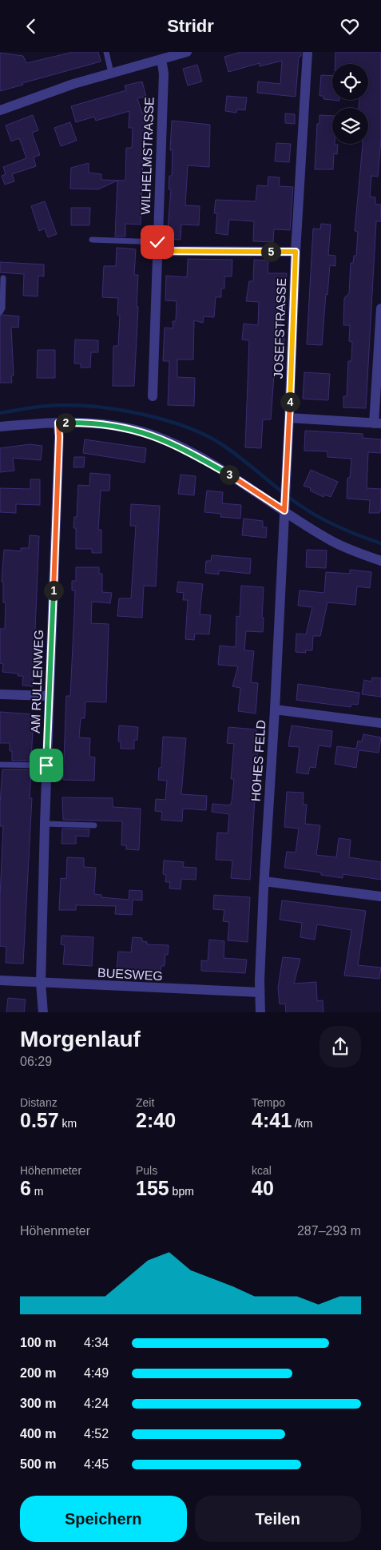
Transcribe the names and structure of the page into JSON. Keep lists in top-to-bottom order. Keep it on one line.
{"streets":{"street":["WILHELMSTRASSE","JOSEFSTRASSE","AM RULLENWEG","HOHES FELD","BUESWEG"]},"crossings":[["JOSEFSTRASSE","HOHES FELD"],["AM RULLENWEG","BUESWEG"],["HOHES FELD","BUESWEG"]],"page":{"header":"Stridr","pins":["5","4","2","3","1"],"heading":["Morgenlauf","06:29"],"stats":[["Distanz","0.57 km"],["Zeit","2:40"],["Tempo","4:41 /km"],["Höhenmeter","6 m"],["Puls","155 bpm"],["kcal","40"]],"chart":["Höhenmeter","287–293 m"],"list":[{"name":"100 m","note":"4:34"},{"name":"200 m","note":"4:49"},{"name":"300 m","note":"4:24"},{"name":"400 m","note":"4:52"},{"name":"500 m","note":"4:45"}],"buttons":["Speichern","Teilen"]}}
